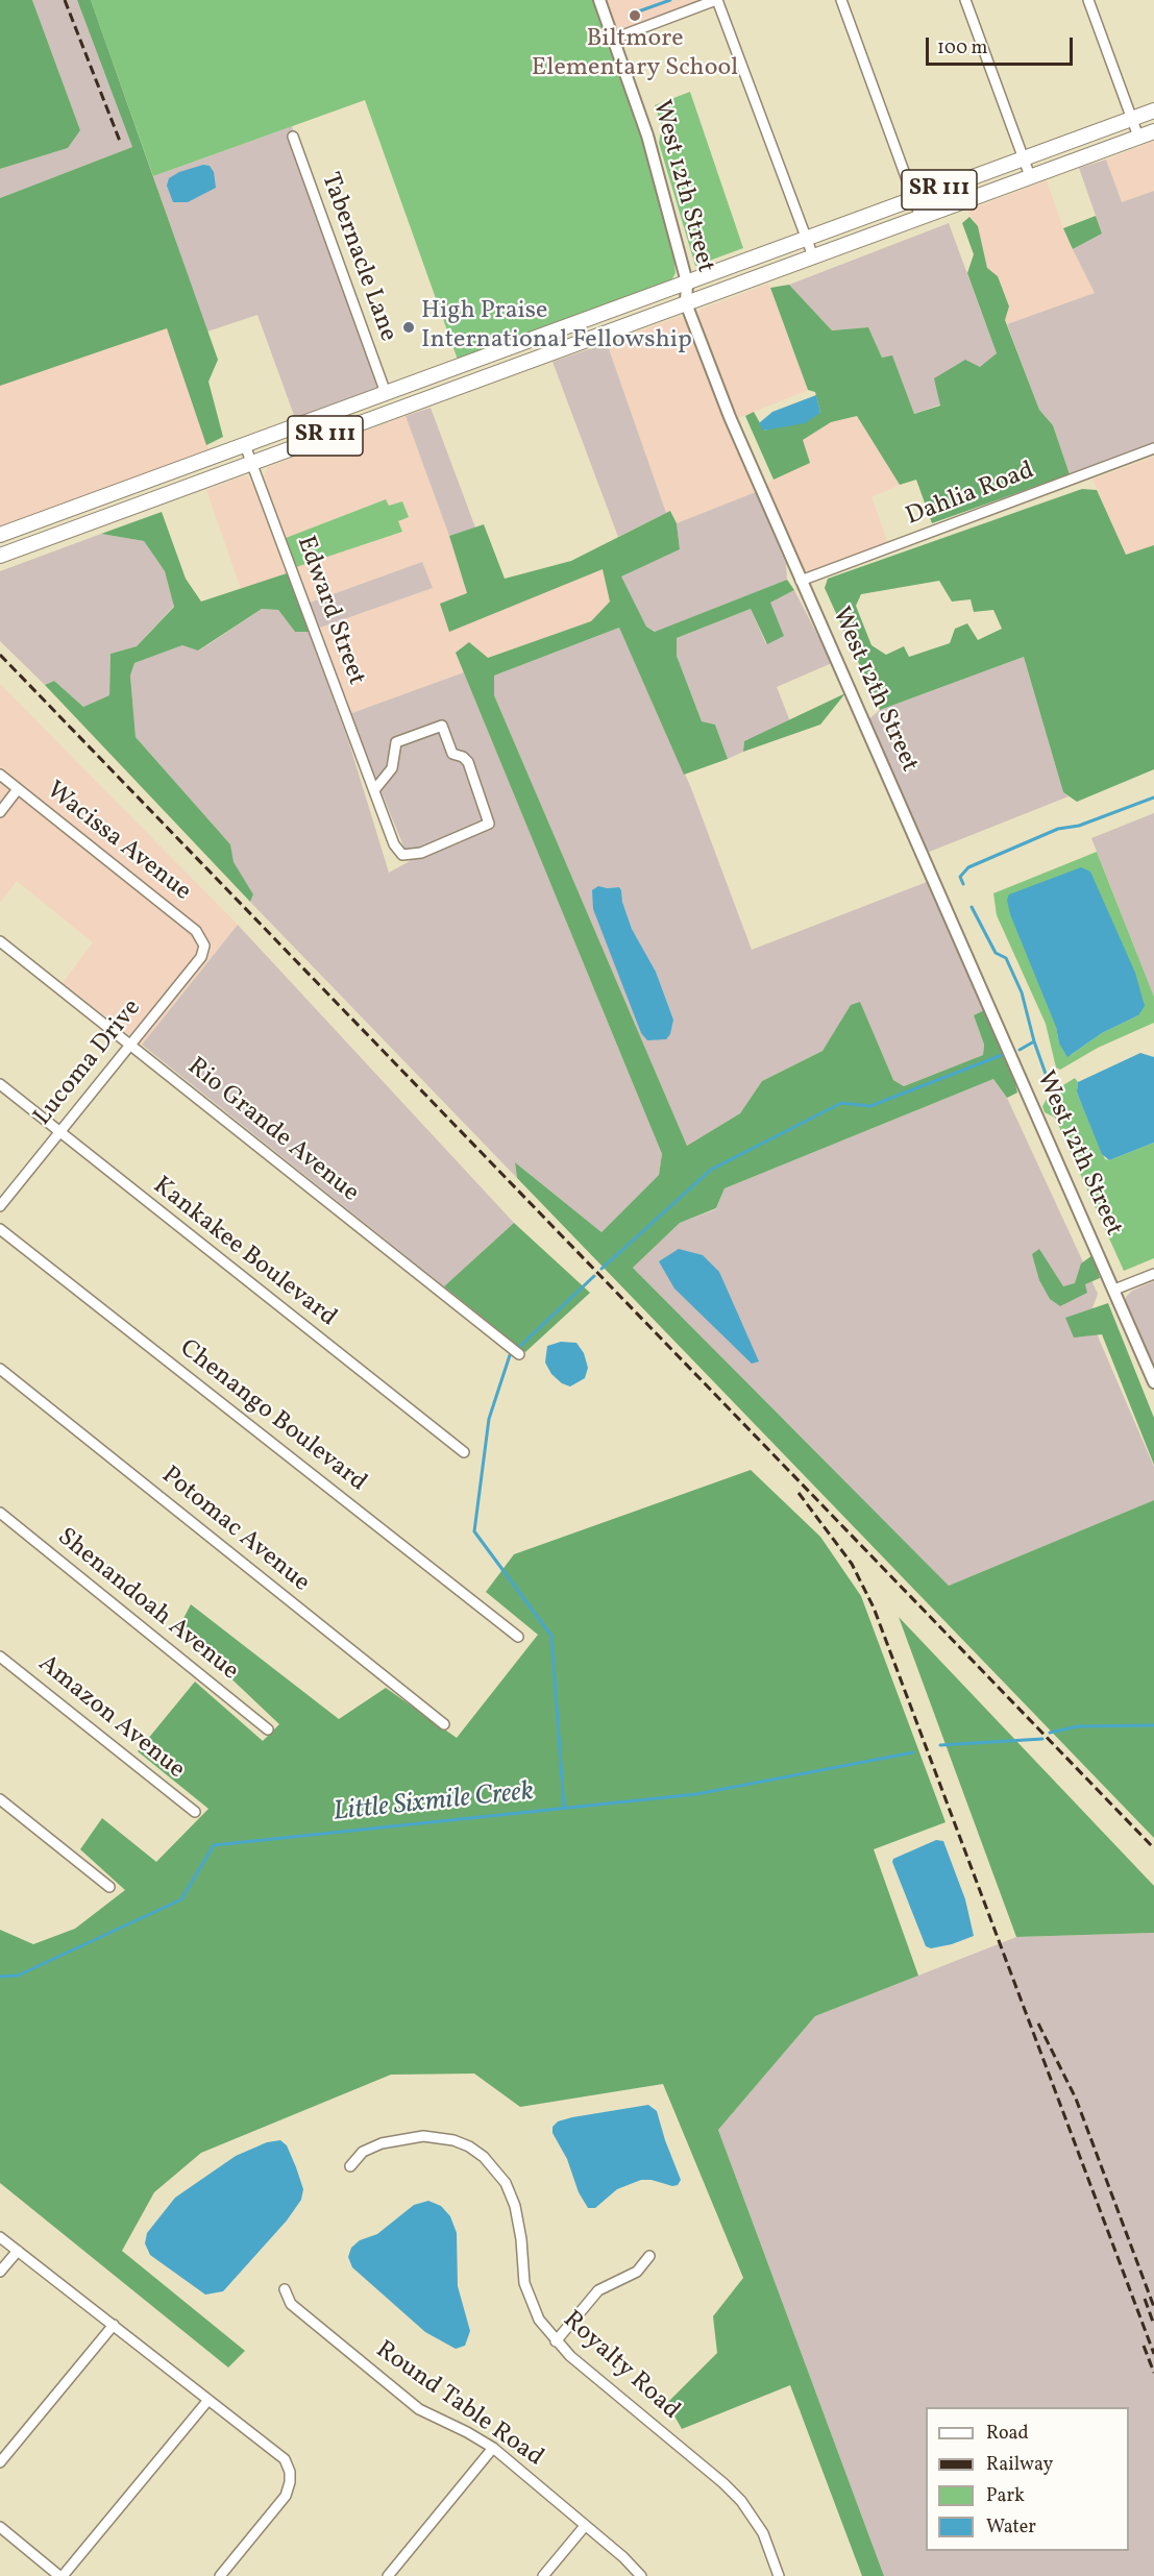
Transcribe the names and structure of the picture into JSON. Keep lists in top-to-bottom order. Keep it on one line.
{"streets":{"main road":["SR 111"],"street":["West 12th Street","Tabernacle Lane","Dahlia Road","Edward Street","Wacissa Avenue","Lucoma Drive","Rio Grande Avenue","Kankakee Boulevard","Chenango Boulevard","Potomac Avenue","Shenandoah Avenue","Amazon Avenue","Royalty Road","Round Table Road"]},"crossings":[["West 12th Street","SR 111"],["West 12th Street","Dahlia Road"],["SR 111","Tabernacle Lane"],["SR 111","Edward Street"],["Wacissa Avenue","Lucoma Drive"],["Lucoma Drive","Rio Grande Avenue"],["Lucoma Drive","Kankakee Boulevard"]],"water":["Little Sixmile Creek"],"places":["Biltmore Elementary School","High Praise International Fellowship"],"legend":["Road","Railway","Park","Water"],"scale_bar":"100 m"}
